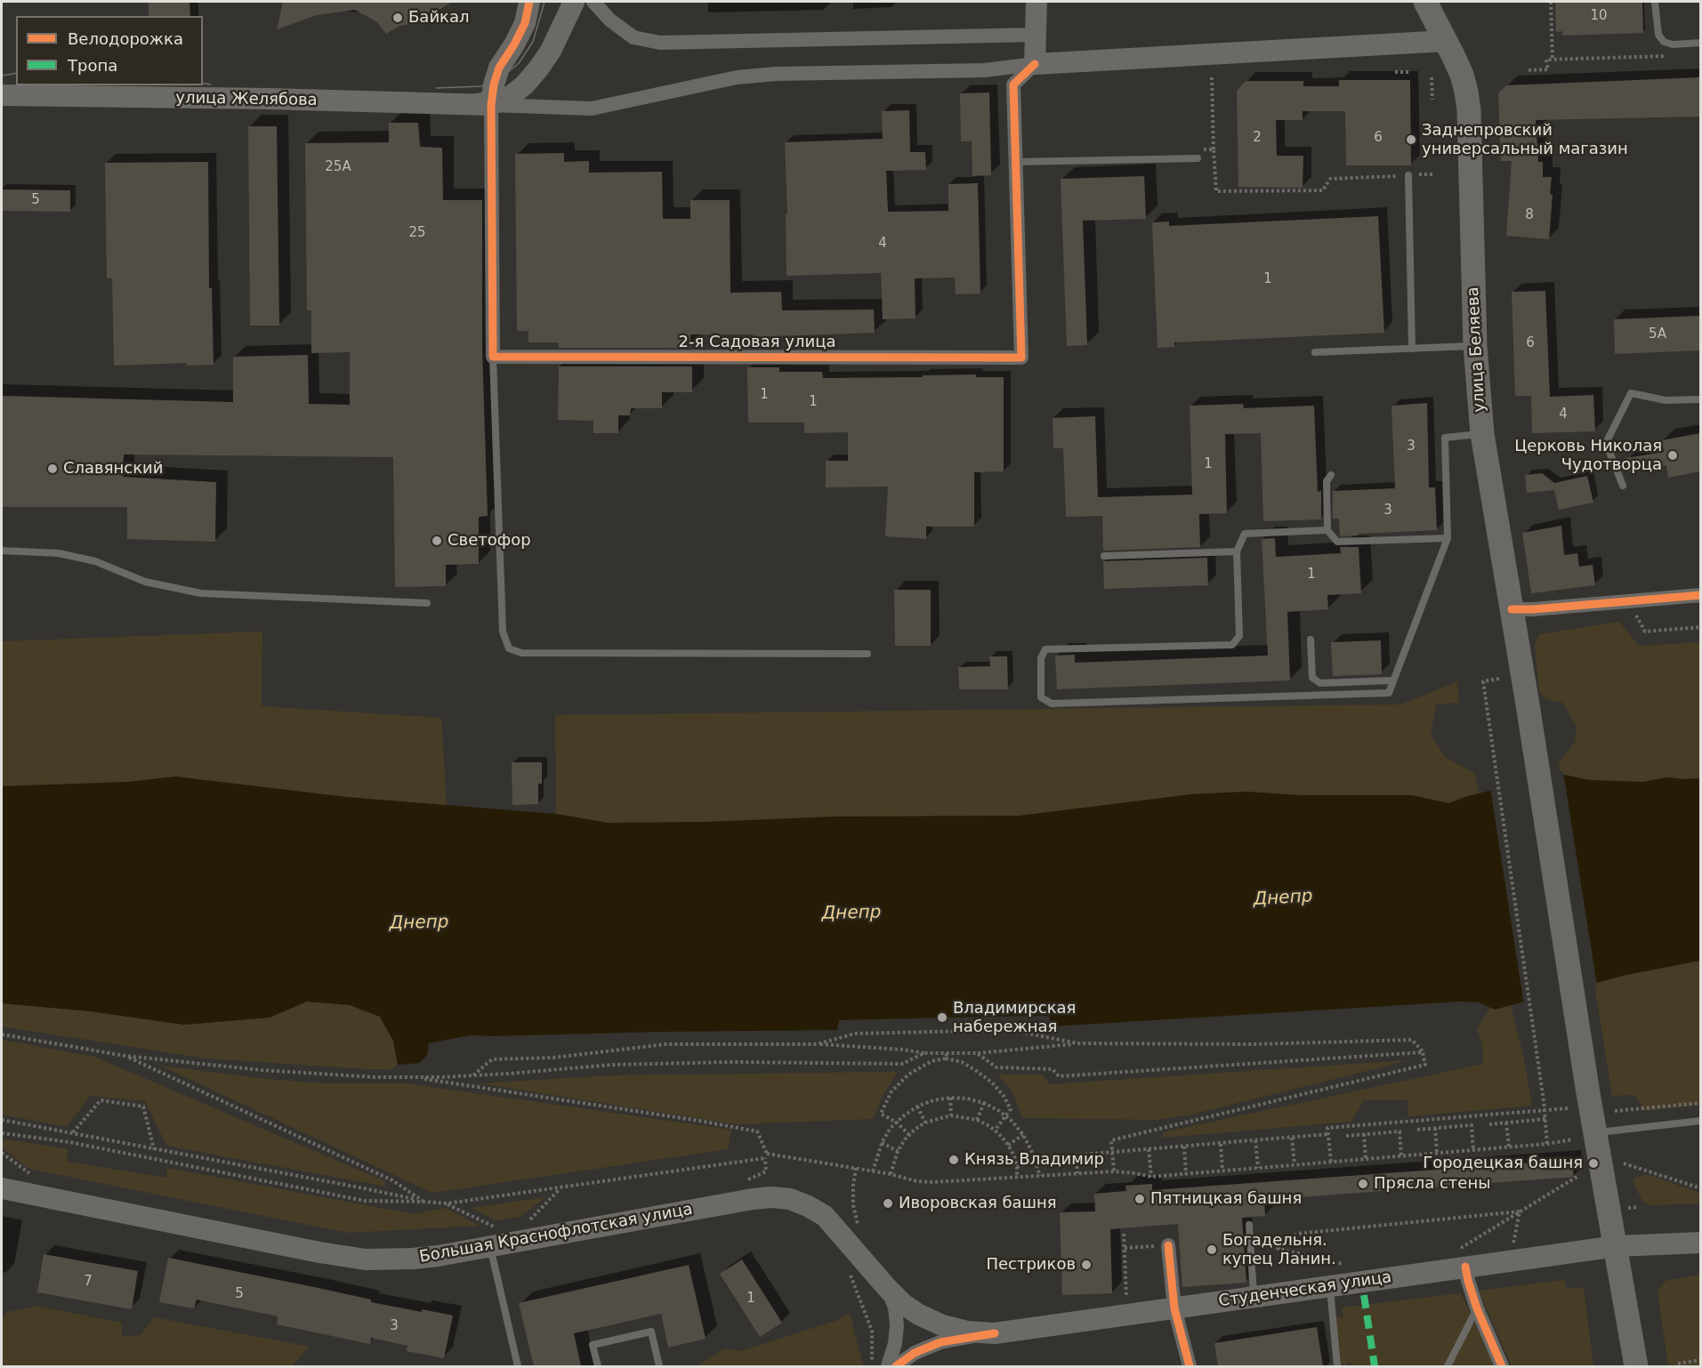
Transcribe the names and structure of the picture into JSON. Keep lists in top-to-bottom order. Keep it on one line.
{"streets":{"main road":["улица Желябова","улица Беляева","Большая Краснофлотская улица","Студенческая улица"],"street":["2-я Садовая улица"]},"crossings":[["улица Беляева","Студенческая улица"],["Большая Краснофлотская улица","Студенческая улица"]],"water":["Днепр"],"places":["Байкал","Заднепровский универсальный магазин","Церковь Николая Чудотворца","Славянский","Светофор","Владимирская набережная","Князь Владимир","Городецкая башня","Прясла стены","Пятницкая башня","Иворовская башня","Богадельня. купец Ланин.","Пестриков"],"house_numbers":["10","2","6","25А","5","8","25","4","1","5А","6","1","1","4","3","1","3","1","7","5","1","3"],"legend":["Велодорожка","Тропа"]}
